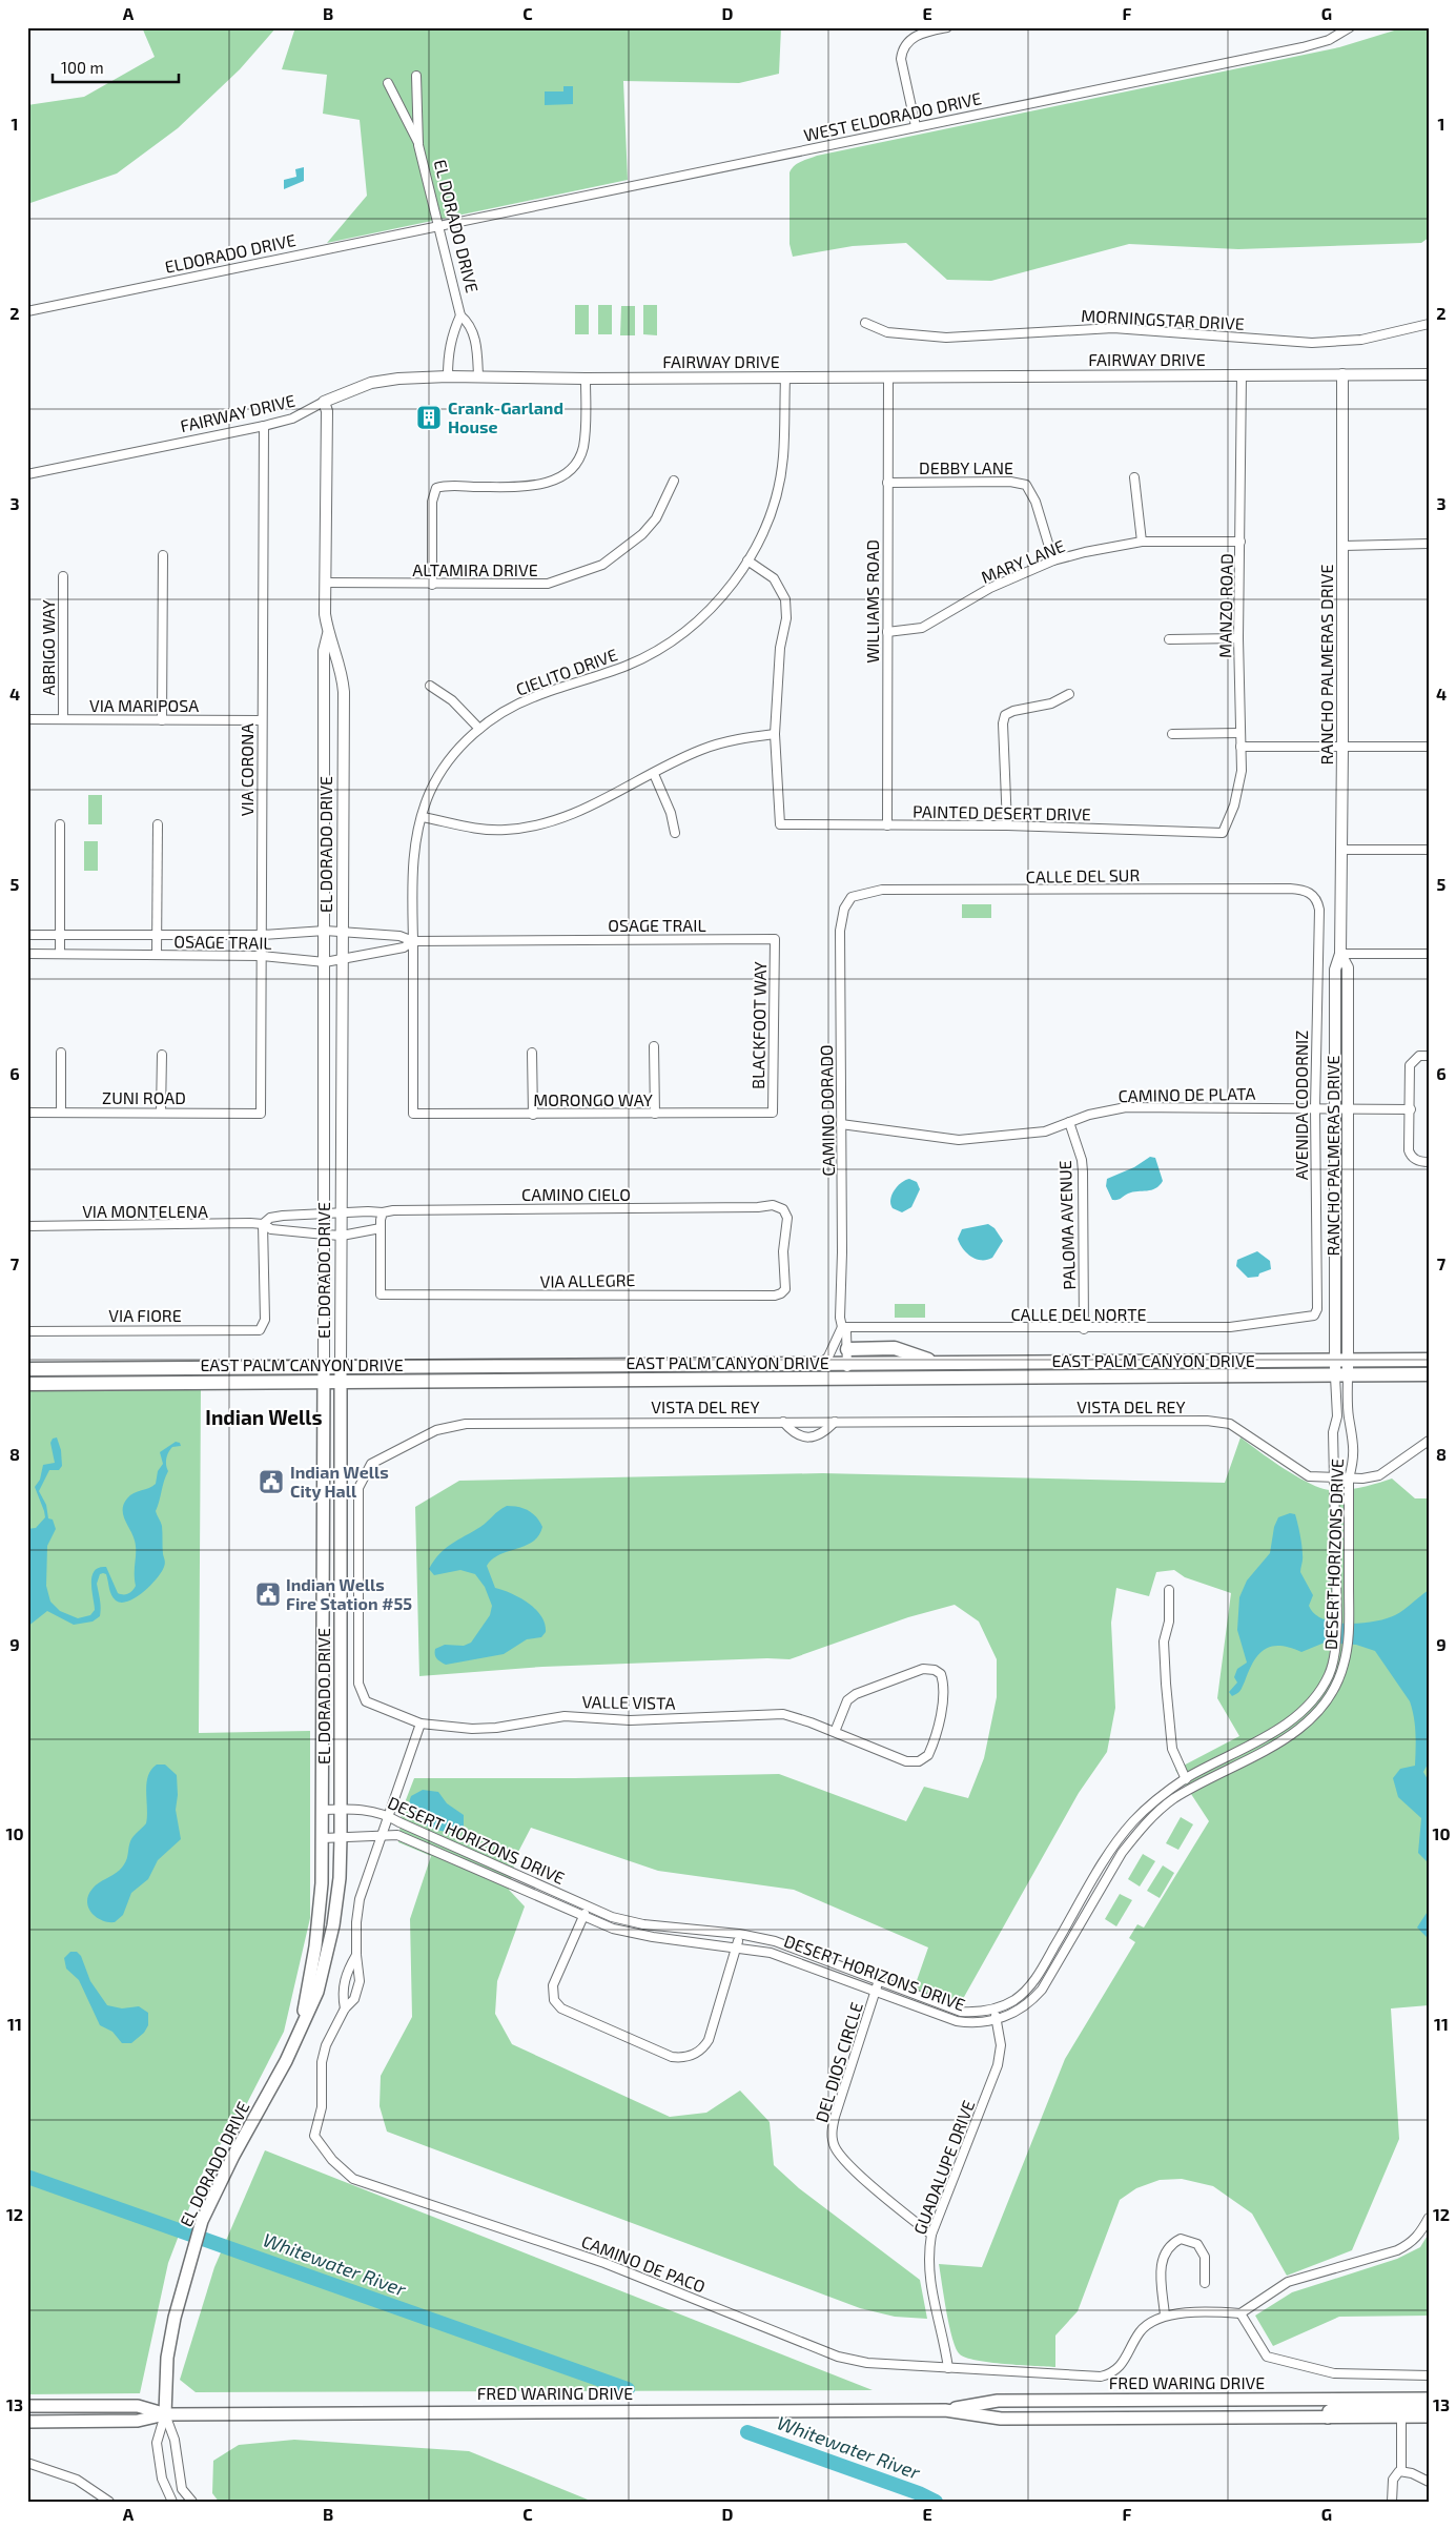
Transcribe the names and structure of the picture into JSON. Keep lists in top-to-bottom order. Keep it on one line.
{"streets":{"main road":["EL DORADO DRIVE","EAST PALM CANYON DRIVE","FRED WARING DRIVE"],"street":["WEST ELDORADO DRIVE","ELDORADO DRIVE","MORNINGSTAR DRIVE","FAIRWAY DRIVE","DEBBY LANE","MARY LANE","ALTAMIRA DRIVE","WILLIAMS ROAD","MANZO ROAD","ABRIGO WAY","RANCHO PALMERAS DRIVE","CIELITO DRIVE","VIA MARIPOSA","VIA CORONA","PAINTED DESERT DRIVE","CALLE DEL SUR","OSAGE TRAIL","BLACKFOOT WAY","CAMINO DE PLATA","ZUNI ROAD","MORONGO WAY","AVENIDA CODORNIZ","CAMINO DORADO","CAMINO CIELO","VIA MONTELENA","PALOMA AVENUE","VIA ALLEGRE","CALLE DEL NORTE","VIA FIORE","VISTA DEL REY","DESERT HORIZONS DRIVE","VALLE VISTA","DEL DIOS CIRCLE","GUADALUPE DRIVE","CAMINO DE PACO"]},"crossings":[["WEST ELDORADO DRIVE","EL DORADO DRIVE"],["WEST ELDORADO DRIVE","ELDORADO DRIVE"],["EL DORADO DRIVE","ELDORADO DRIVE"],["EL DORADO DRIVE","FAIRWAY DRIVE"],["EL DORADO DRIVE","ALTAMIRA DRIVE"],["EL DORADO DRIVE","OSAGE TRAIL"],["EL DORADO DRIVE","VIA MONTELENA"],["EL DORADO DRIVE","EAST PALM CANYON DRIVE"],["EL DORADO DRIVE","DESERT HORIZONS DRIVE"],["EL DORADO DRIVE","FRED WARING DRIVE"],["FAIRWAY DRIVE","WILLIAMS ROAD"],["FAIRWAY DRIVE","MANZO ROAD"],["FAIRWAY DRIVE","RANCHO PALMERAS DRIVE"],["FAIRWAY DRIVE","CIELITO DRIVE"],["FAIRWAY DRIVE","VIA CORONA"],["DEBBY LANE","MARY LANE"],["DEBBY LANE","WILLIAMS ROAD"],["MARY LANE","WILLIAMS ROAD"],["MARY LANE","MANZO ROAD"],["WILLIAMS ROAD","PAINTED DESERT DRIVE"],["MANZO ROAD","PAINTED DESERT DRIVE"],["ABRIGO WAY","VIA MARIPOSA"],["RANCHO PALMERAS DRIVE","CAMINO DE PLATA"],["RANCHO PALMERAS DRIVE","EAST PALM CANYON DRIVE"],["RANCHO PALMERAS DRIVE","DESERT HORIZONS DRIVE"],["CIELITO DRIVE","OSAGE TRAIL"],["CIELITO DRIVE","MORONGO WAY"],["VIA MARIPOSA","VIA CORONA"],["VIA CORONA","OSAGE TRAIL"],["VIA CORONA","ZUNI ROAD"],["CALLE DEL SUR","AVENIDA CODORNIZ"],["CALLE DEL SUR","CAMINO DORADO"],["OSAGE TRAIL","BLACKFOOT WAY"],["BLACKFOOT WAY","MORONGO WAY"],["CAMINO DE PLATA","AVENIDA CODORNIZ"],["CAMINO DE PLATA","CAMINO DORADO"],["CAMINO DE PLATA","PALOMA AVENUE"],["AVENIDA CODORNIZ","CALLE DEL NORTE"],["CAMINO DORADO","CALLE DEL NORTE"],["CAMINO DORADO","EAST PALM CANYON DRIVE"],["CAMINO CIELO","VIA MONTELENA"],["CAMINO CIELO","VIA ALLEGRE"],["VIA MONTELENA","VIA ALLEGRE"],["VIA MONTELENA","VIA FIORE"],["PALOMA AVENUE","CALLE DEL NORTE"],["EAST PALM CANYON DRIVE","DESERT HORIZONS DRIVE"],["VISTA DEL REY","DESERT HORIZONS DRIVE"],["VISTA DEL REY","VALLE VISTA"],["VISTA DEL REY","CAMINO DE PACO"],["DESERT HORIZONS DRIVE","DEL DIOS CIRCLE"],["DESERT HORIZONS DRIVE","GUADALUPE DRIVE"],["DESERT HORIZONS DRIVE","CAMINO DE PACO"],["VALLE VISTA","CAMINO DE PACO"],["DEL DIOS CIRCLE","GUADALUPE DRIVE"],["GUADALUPE DRIVE","CAMINO DE PACO"]],"districts":["Indian Wells"],"water":["Whitewater River"],"places":{"building":["Crank-Garland House"],"public building":["Indian Wells City Hall","Indian Wells Fire Station #55"]},"scale_bar":"100 m","grid":{"columns":["A","B","C","D","E","F","G"],"rows":["1","2","3","4","5","6","7","8","9","10","11","12","13"]}}
